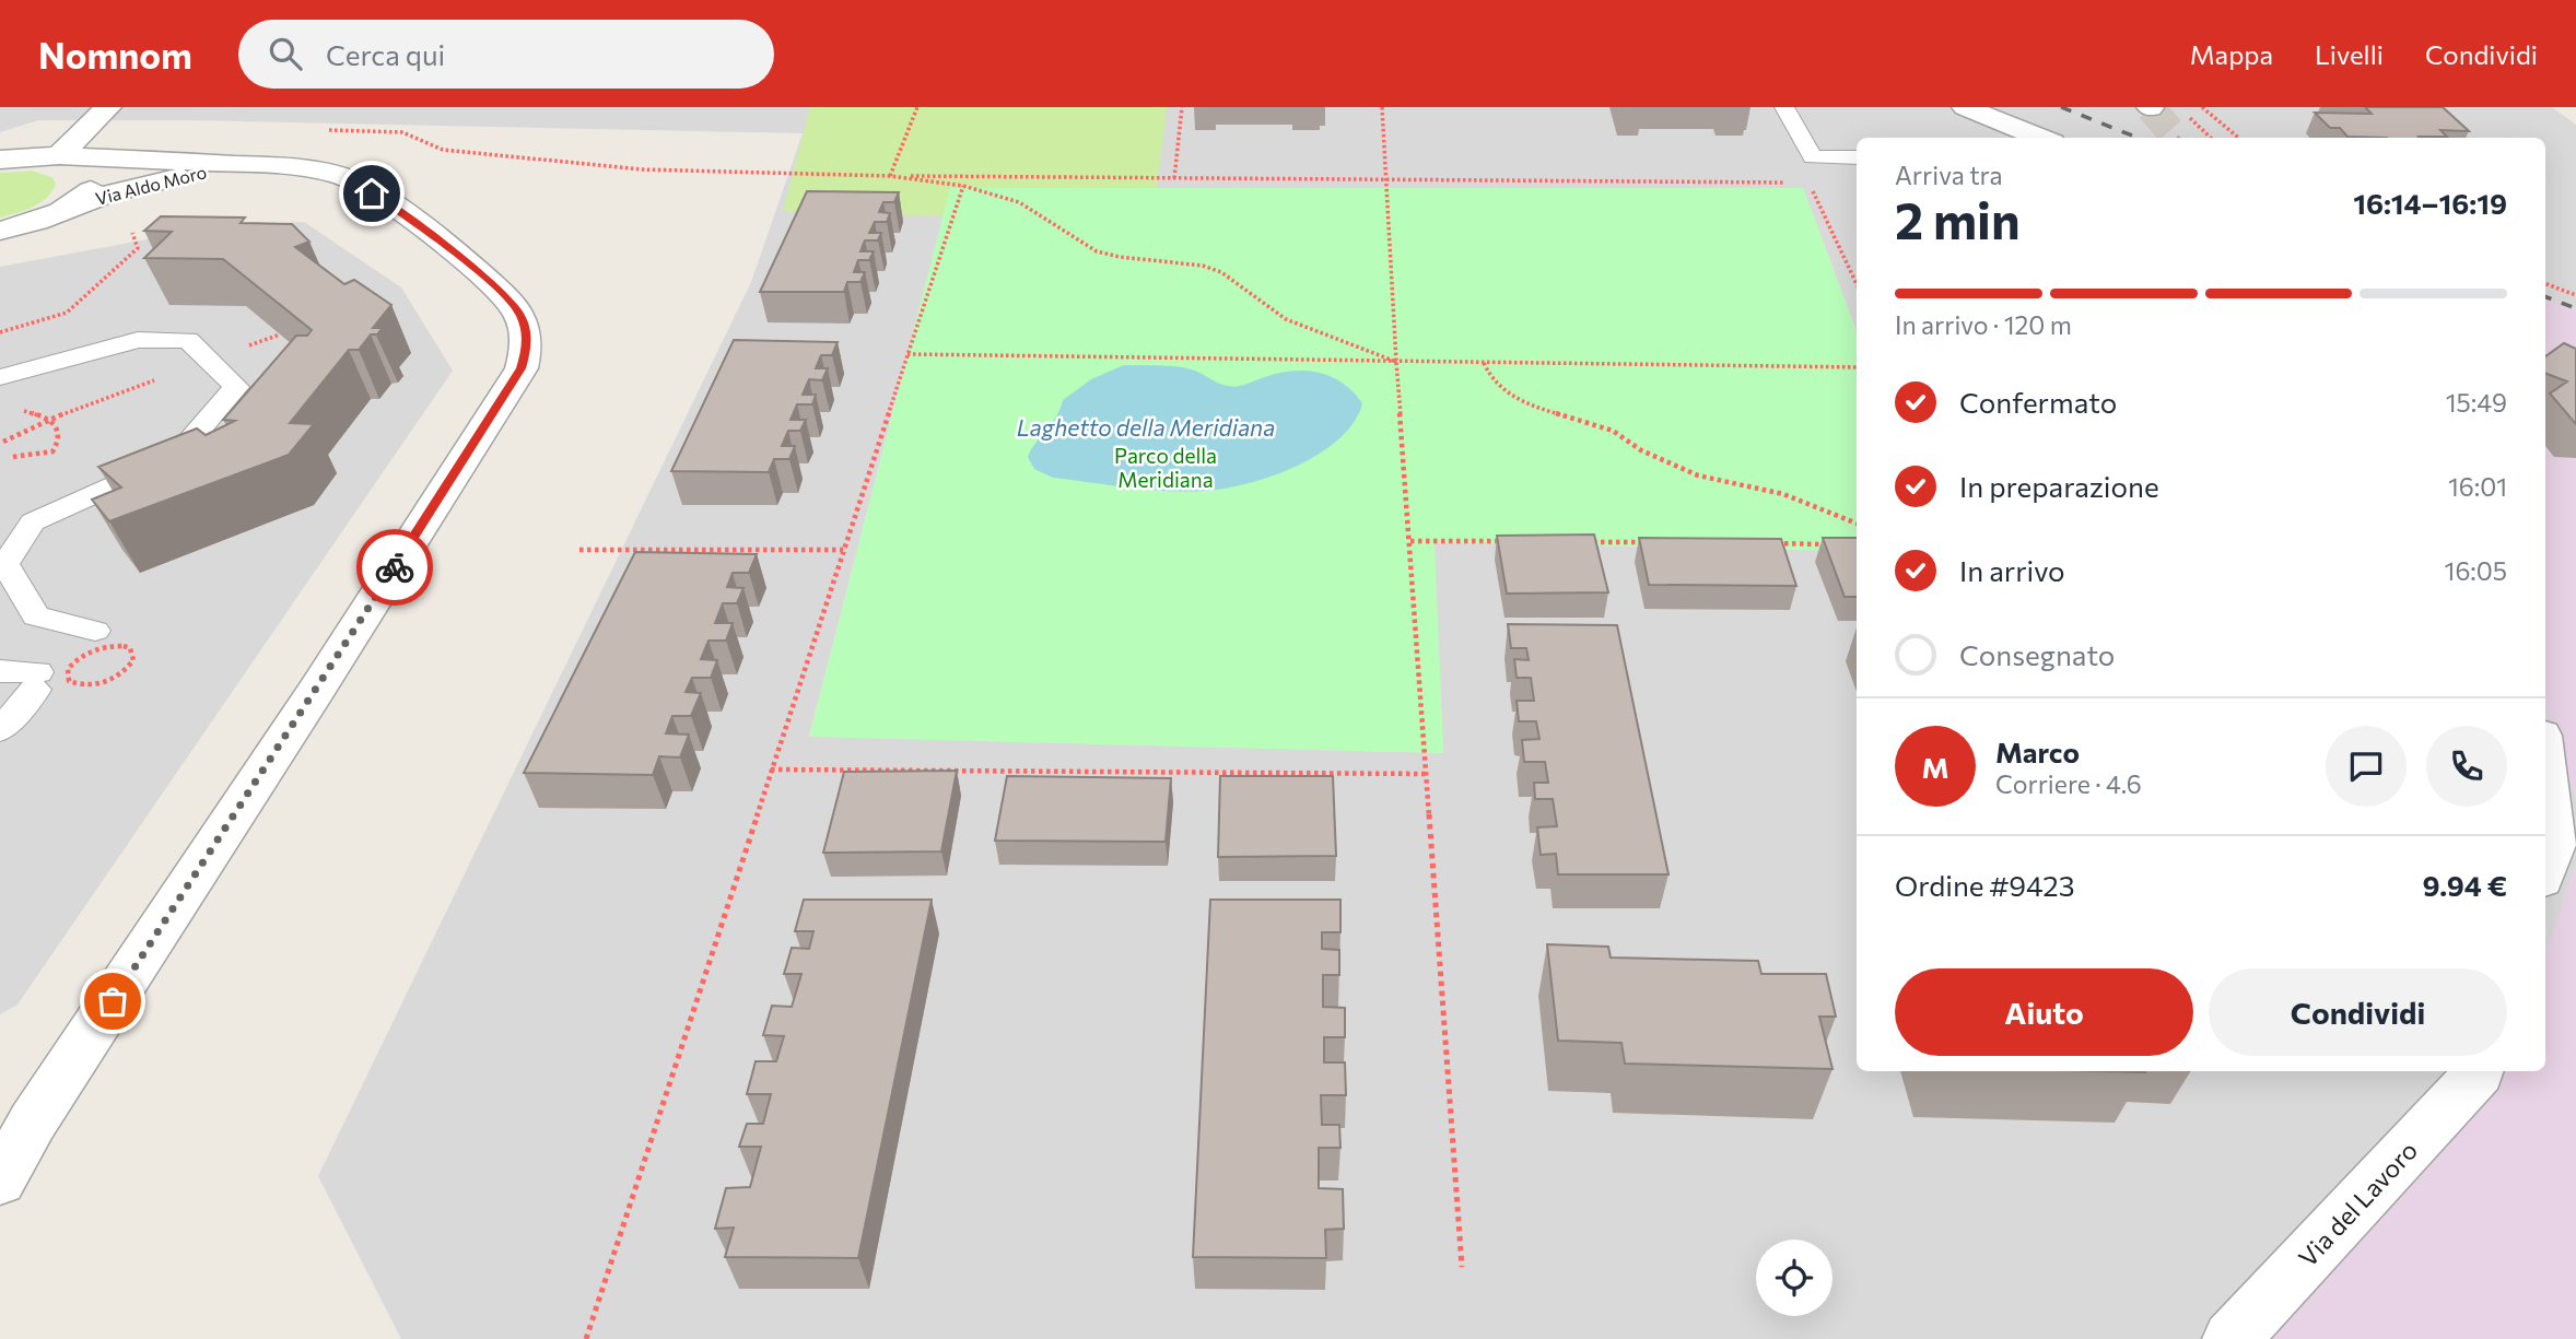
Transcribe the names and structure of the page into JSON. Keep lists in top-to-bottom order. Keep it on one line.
{"streets":{"street":["Via Aldo Moro","Via del Lavoro"]},"water":["Laghetto della Meridiana"],"parks":["Parco della Meridiana"],"page":{"header":"Nomnom","search":"Cerca qui","nav":["Mappa","Livelli","Condividi"],"heading":["2 min","Arriva tra","16:14–16:19"],"panel":["Marco","Corriere · 4.6","Ordine #9423","9.94 €"],"bar":"In arrivo · 120 m","list":[["Confermato","15:49"],["In preparazione","16:01"],["In arrivo","16:05"],"Consegnato"],"round":"M","buttons":["Aiuto","Condividi"]}}
